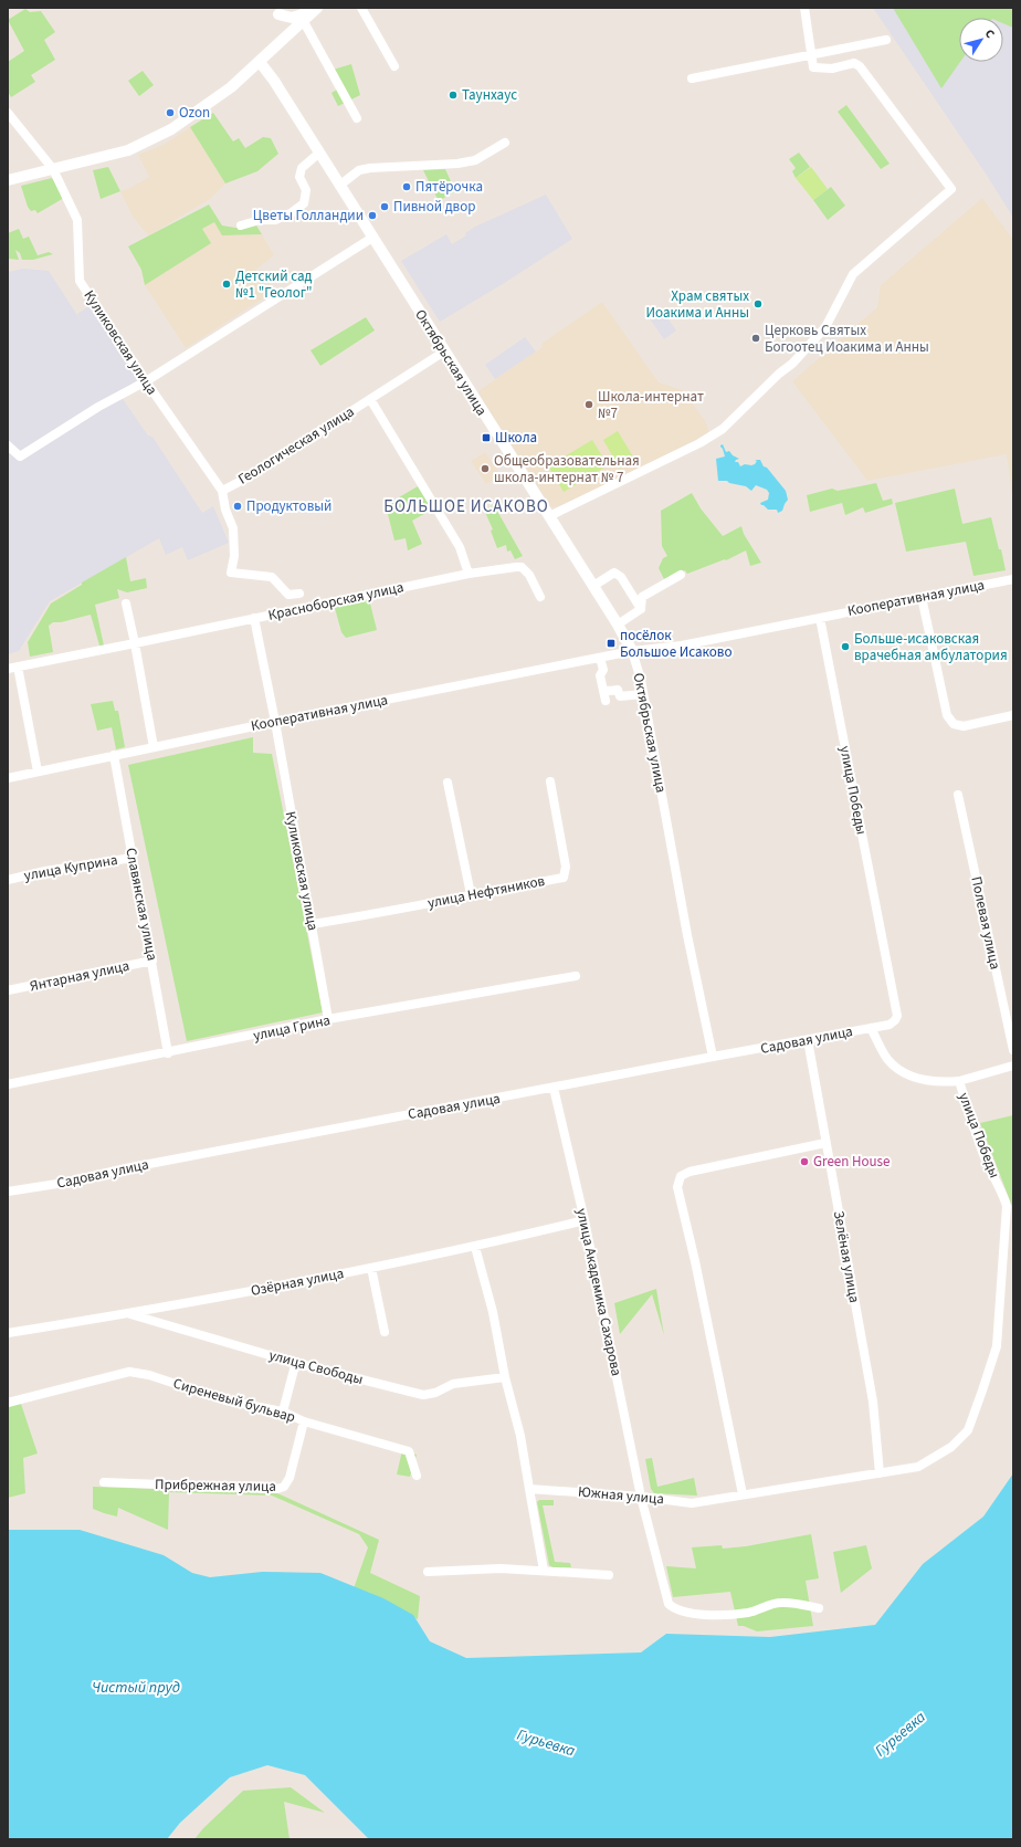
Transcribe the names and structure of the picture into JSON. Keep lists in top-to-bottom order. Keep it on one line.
{"streets":{"street":["Куликовская улица","Октябрьская улица","Геологическая улица","Кооперативная улица","Красноборская улица","улица Победы","улица Куприна","улица Нефтяников","Славянская улица","Полевая улица","Янтарная улица","улица Грина","Садовая улица","Зелёная улица","Озёрная улица","улица Академика Сахарова","улица Свободы","Сиреневый бульвар","Прибрежная улица","Южная улица"]},"crossings":[["Куликовская улица","Геологическая улица"],["Куликовская улица","Кооперативная улица"],["Куликовская улица","Красноборская улица"],["Куликовская улица","улица Нефтяников"],["Куликовская улица","улица Грина"],["Октябрьская улица","Геологическая улица"],["Октябрьская улица","Кооперативная улица"],["Октябрьская улица","Садовая улица"],["Кооперативная улица","улица Победы"],["Кооперативная улица","Славянская улица"],["улица Победы","Садовая улица"],["улица Победы","Южная улица"],["улица Куприна","Славянская улица"],["Славянская улица","Янтарная улица"],["Славянская улица","улица Грина"],["Садовая улица","Зелёная улица"],["Садовая улица","улица Академика Сахарова"],["Зелёная улица","Южная улица"],["Озёрная улица","улица Академика Сахарова"],["Озёрная улица","улица Свободы"],["улица Академика Сахарова","Южная улица"],["Сиреневый бульвар","Прибрежная улица"]],"districts":["БОЛЬШОЕ ИСАКОВО"],"water":["Чистый пруд","Гурьевка"],"places":{"other":["Таунхаус","Ozon","Пятёрочка","Пивной двор","Цветы Голландии","Детский сад №1 \"Геолог\"","Храм святых Иоакима и Анны","Церковь Святых Богоотец Иоакима и Анны","Школа-интернат №7","Общеобразовательная школа-интернат № 7","Продуктовый","Больше-исаковская врачебная амбулатория","Green House"],"transit":["Школа","посёлок Большое Исаково"]},"north":"top right"}
